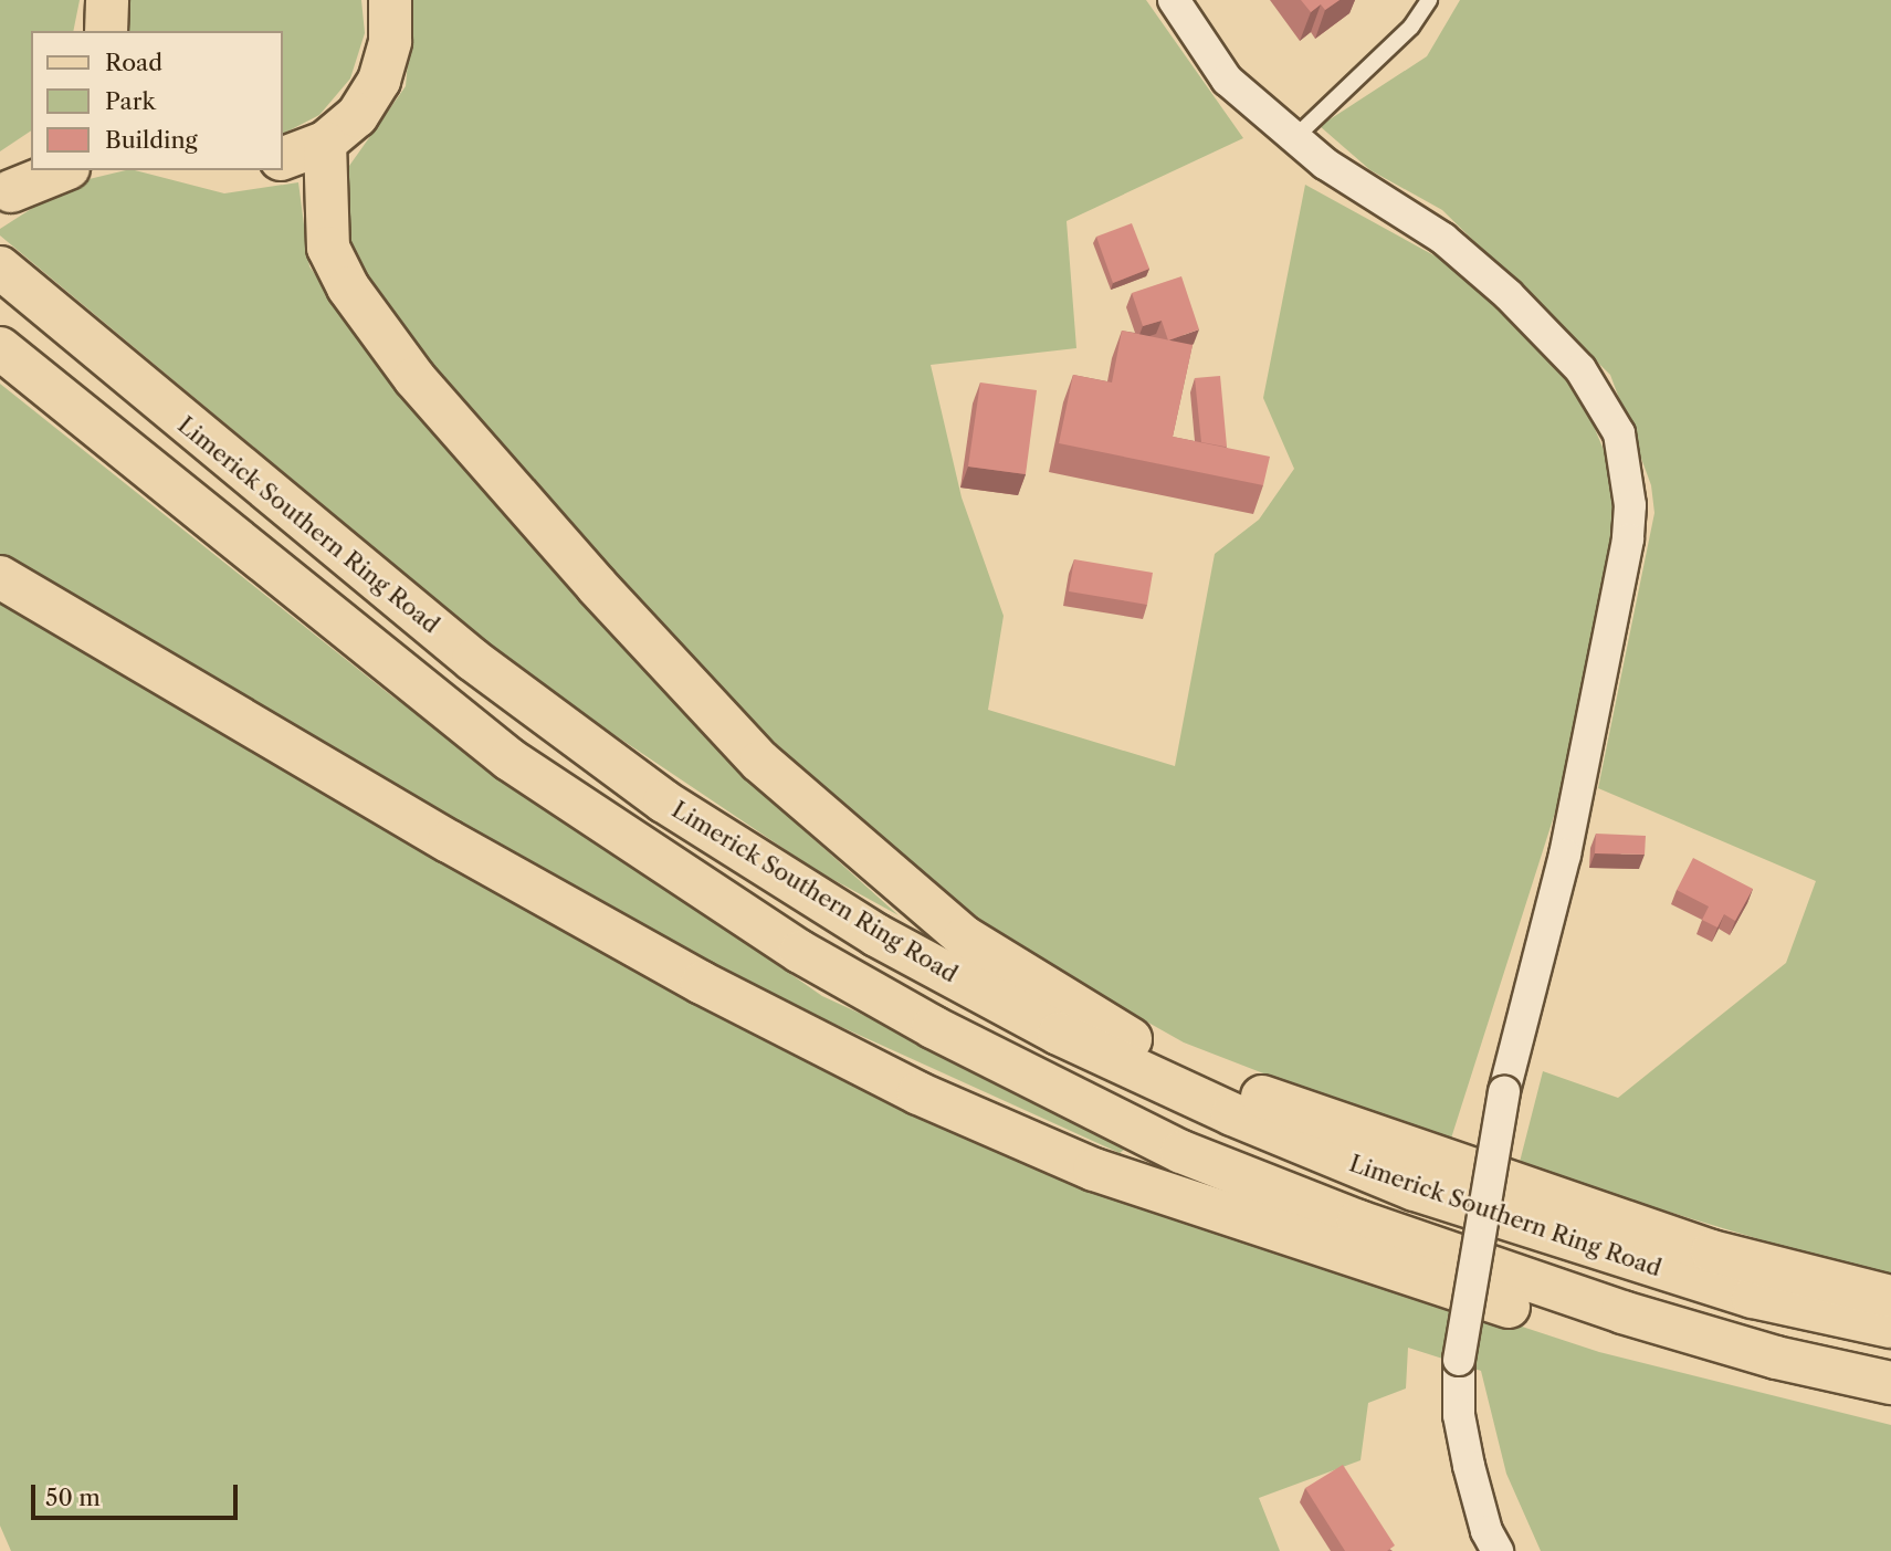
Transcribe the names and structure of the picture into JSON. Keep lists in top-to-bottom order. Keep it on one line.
{"streets":{"main road":["Limerick Southern Ring Road"]},"legend":["Road","Park","Building"],"scale_bar":"50 m"}
